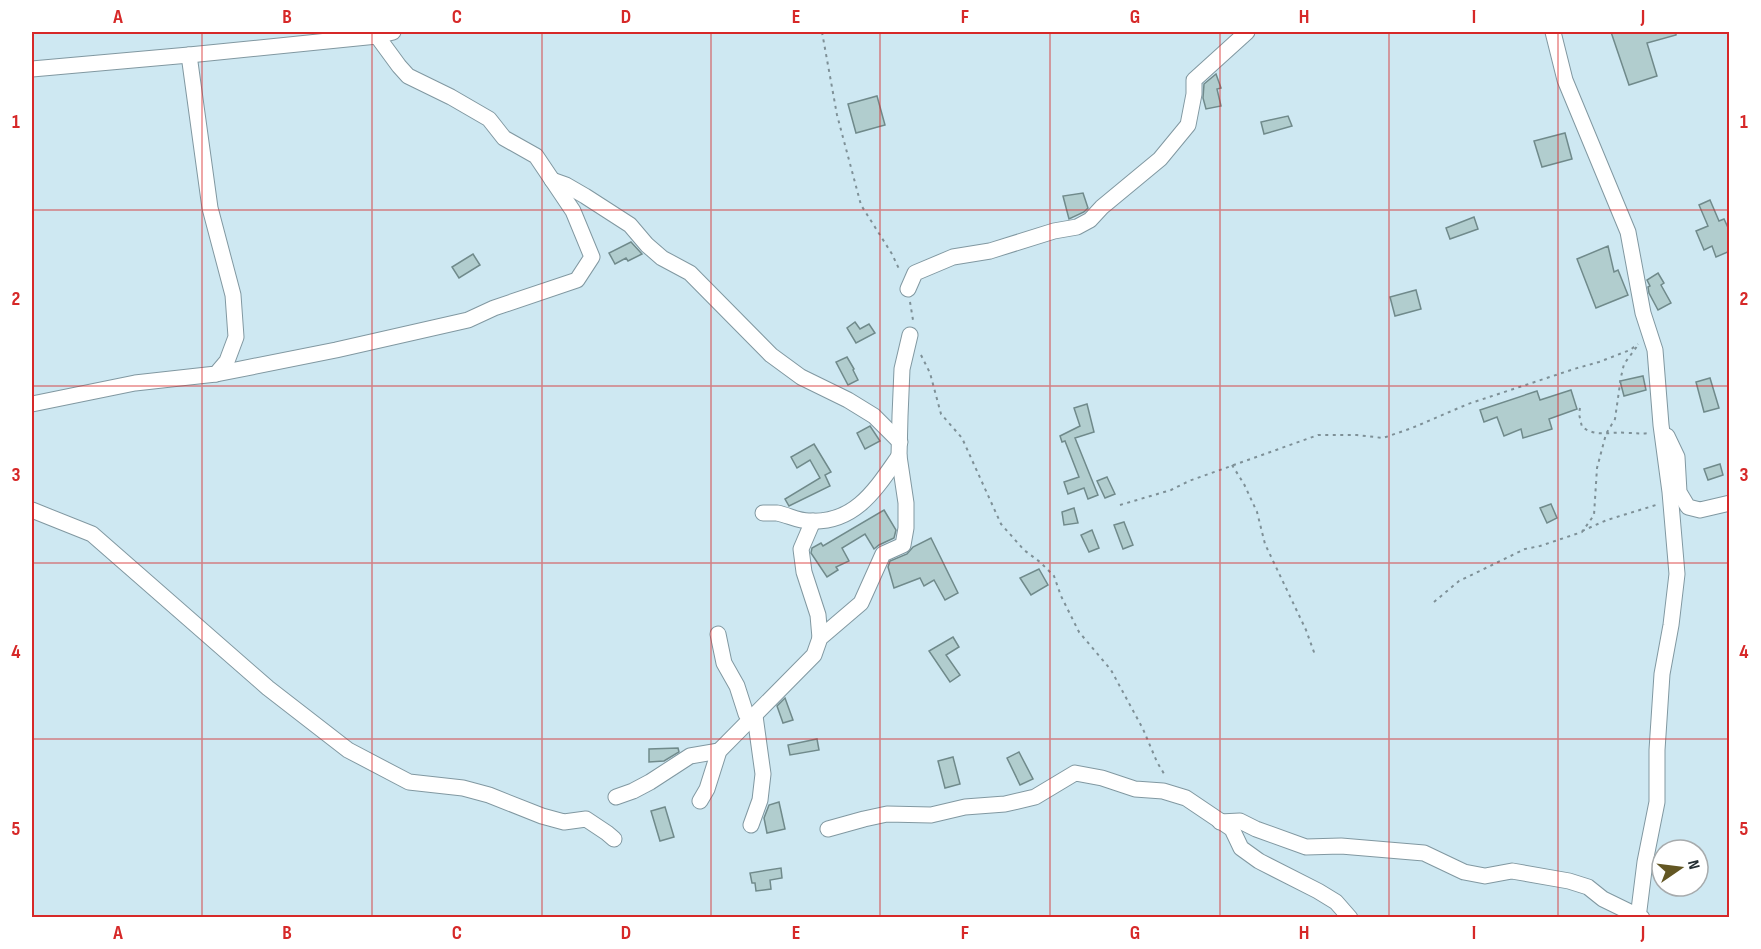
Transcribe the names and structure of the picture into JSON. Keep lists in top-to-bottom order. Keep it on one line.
{"north":"right","grid":{"columns":["A","B","C","D","E","F","G","H","I","J"],"rows":["1","2","3","4","5"]}}
